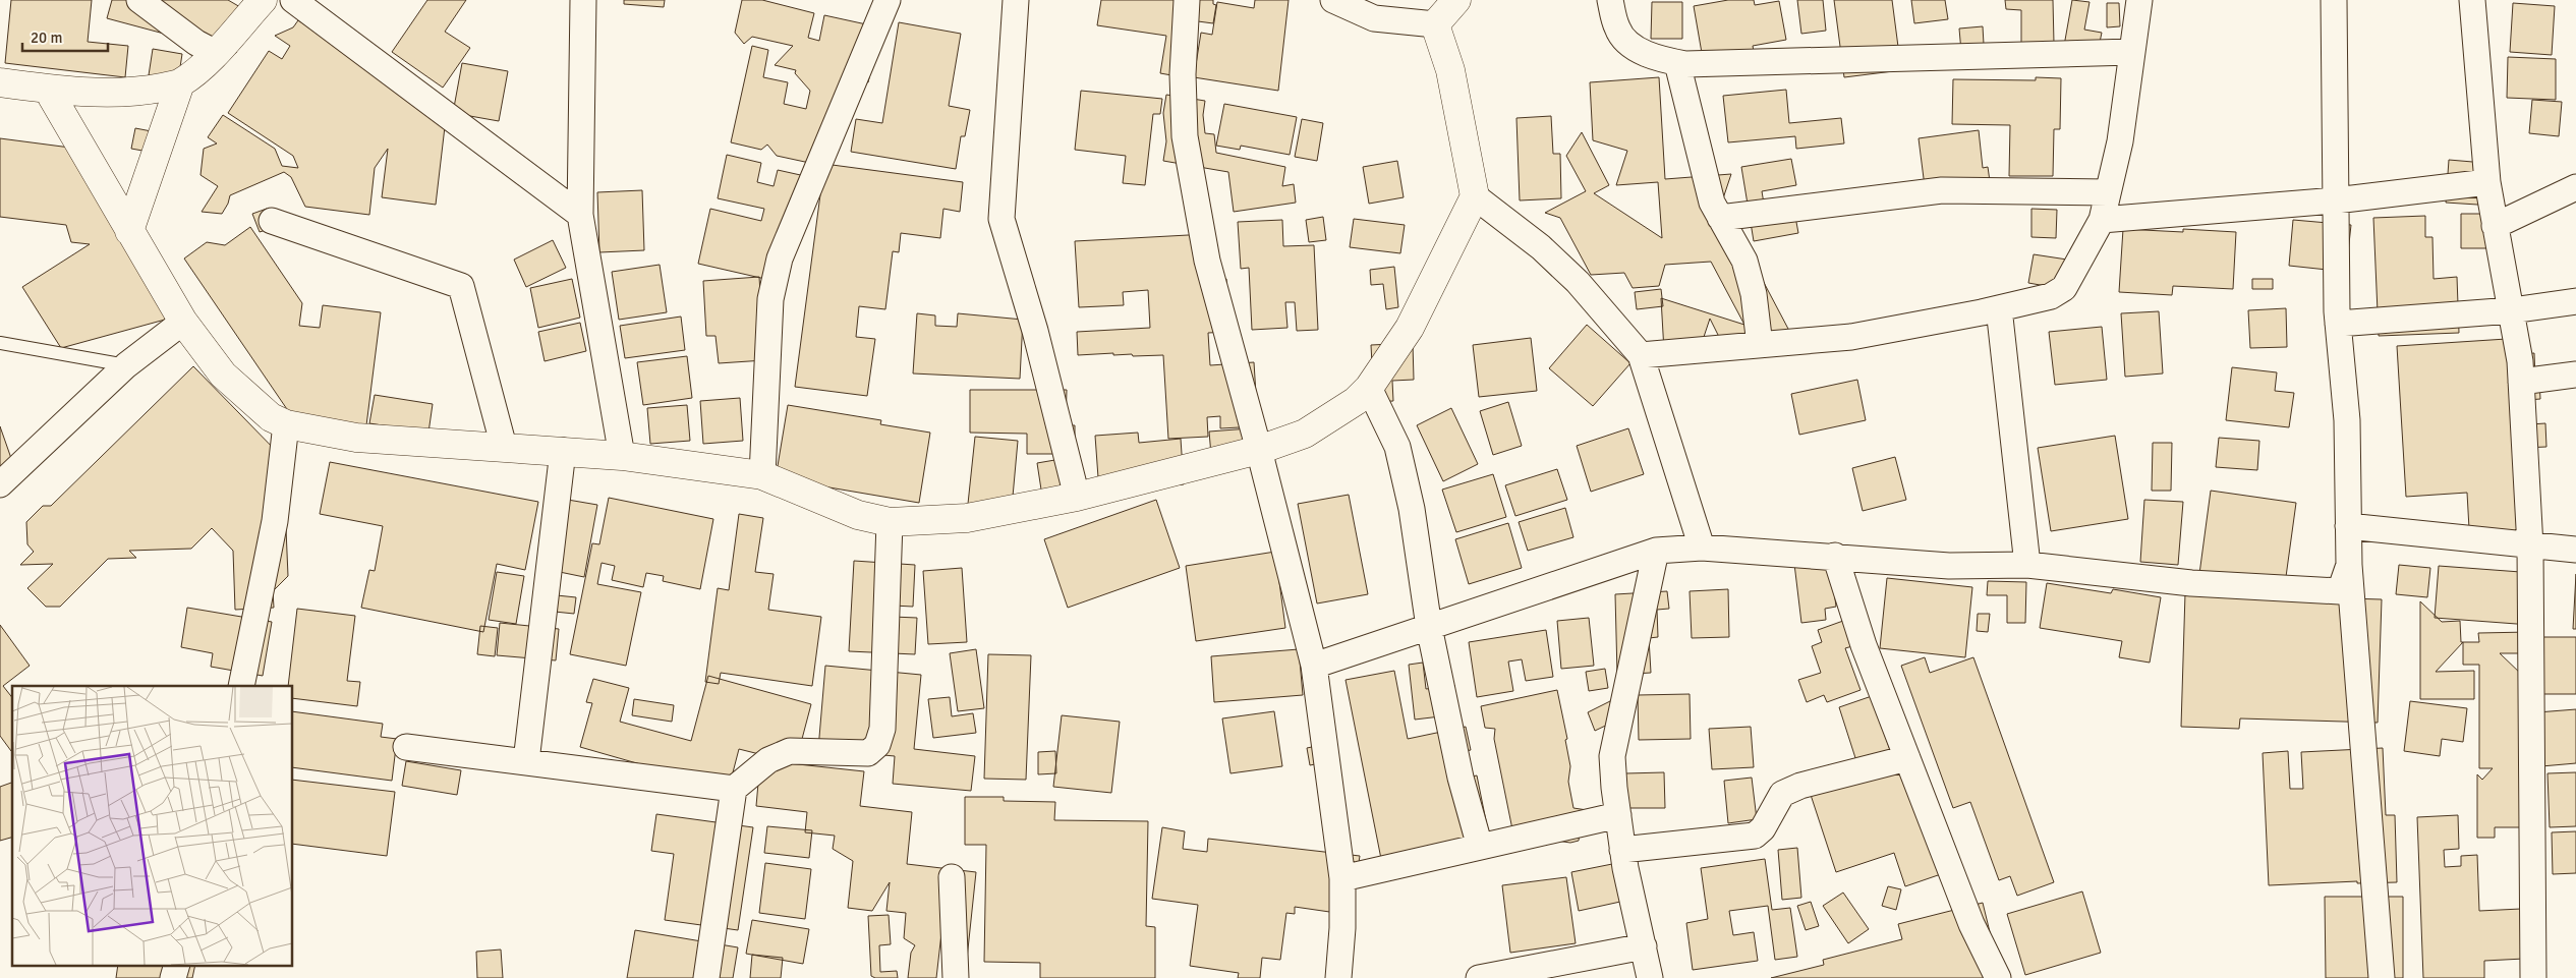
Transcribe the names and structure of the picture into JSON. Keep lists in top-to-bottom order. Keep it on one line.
{"scale_bar":"20 m"}
